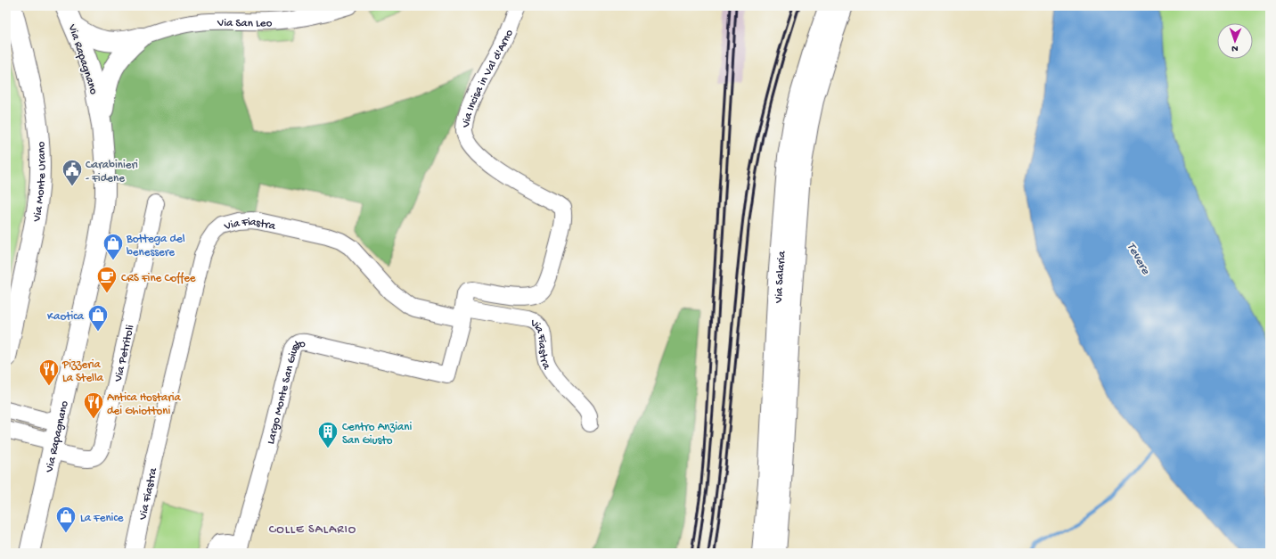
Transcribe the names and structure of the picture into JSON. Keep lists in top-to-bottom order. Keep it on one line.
{"streets":{"main road":["Via Rapagnano","Via Monte Urano","Via Salaria"],"street":["Via San Leo","Via Incisa in Val d'Arno","Via Fiastra","Via Petritoli","Largo Monte San Giusto"]},"crossings":[["Via Rapagnano","Via Petritoli"],["Via Incisa in Val d'Arno","Via Fiastra"],["Via Incisa in Val d'Arno","Largo Monte San Giusto"]],"districts":["COLLE SALARIO"],"water":["Tevere"],"places":{"public building":["Carabinieri - Fidene"],"shop":["Bottega del benessere","Kaotica","La Fenice"],"cafe":["CRS Fine Coffee"],"restaurant":["Pizzeria La Stella","Antica Hostaria dei Ghiottoni"],"building":["Centro Anziani San Giusto"]},"north":"bottom"}
